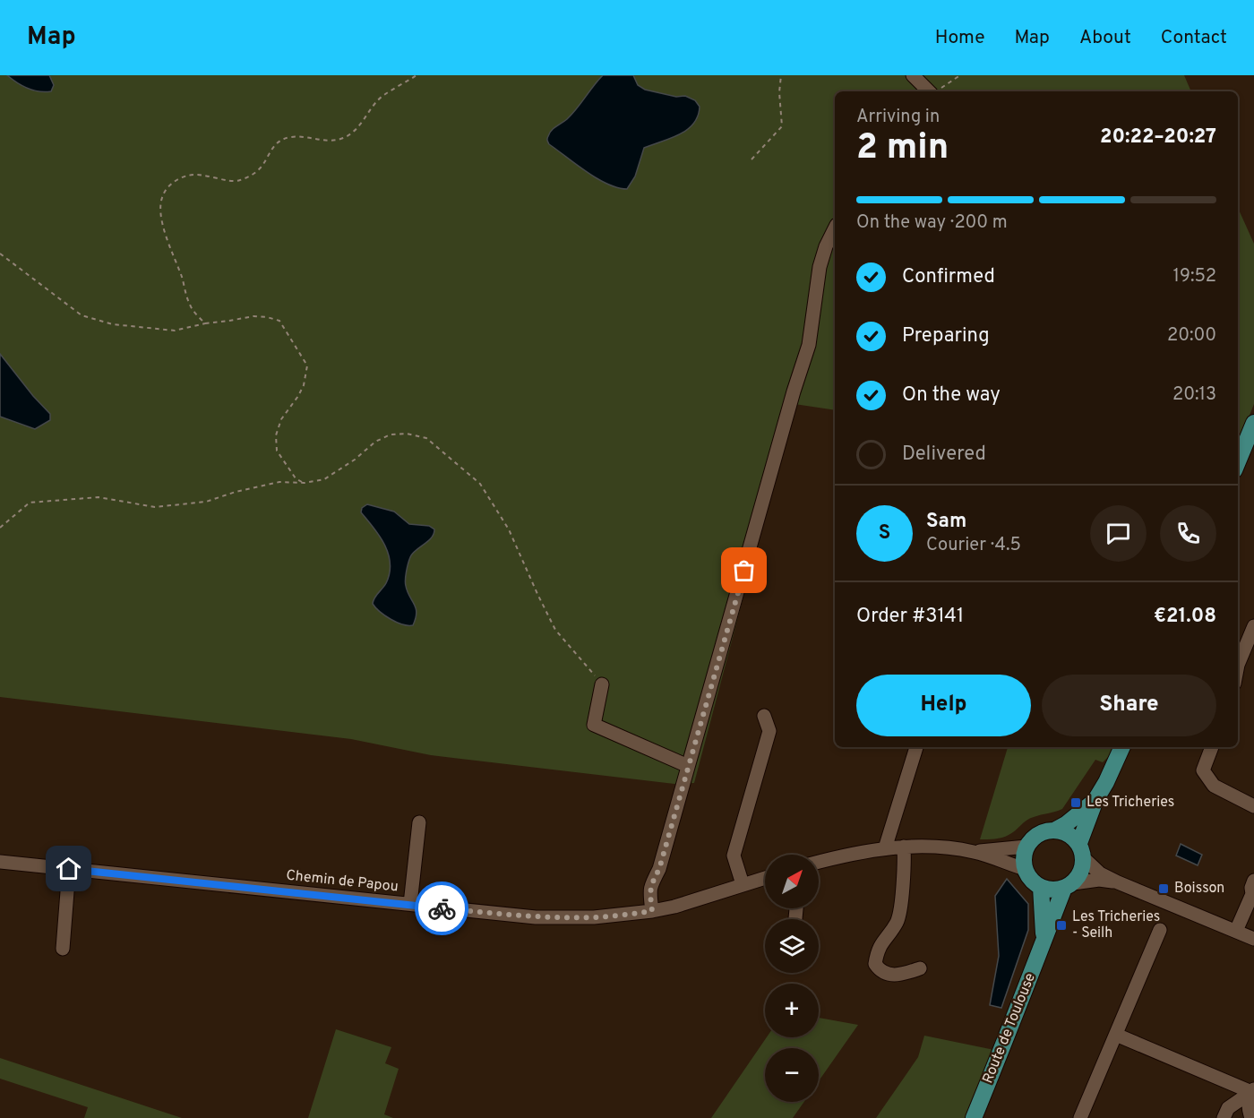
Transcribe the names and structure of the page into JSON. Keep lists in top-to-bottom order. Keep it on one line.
{"streets":{"main road":["Route de Toulouse"],"street":["Chemin de Papou"]},"places":{"transit":["Les Tricheries","Boisson","Les Tricheries - Seilh"]},"north":"top right","page":{"header":"Map","nav":["Home","Map","About","Contact"],"heading":["2 min","Arriving in","20:22–20:27"],"panel":["Sam","Courier · 4.5","Order #3141","€21.08"],"bar":"On the way · 200 m","list":[["Confirmed","19:52"],["Preparing","20:00"],["On the way","20:13"],"Delivered"],"round":"S","buttons":["Help","Share"],"map_buttons":["+","−"]}}
